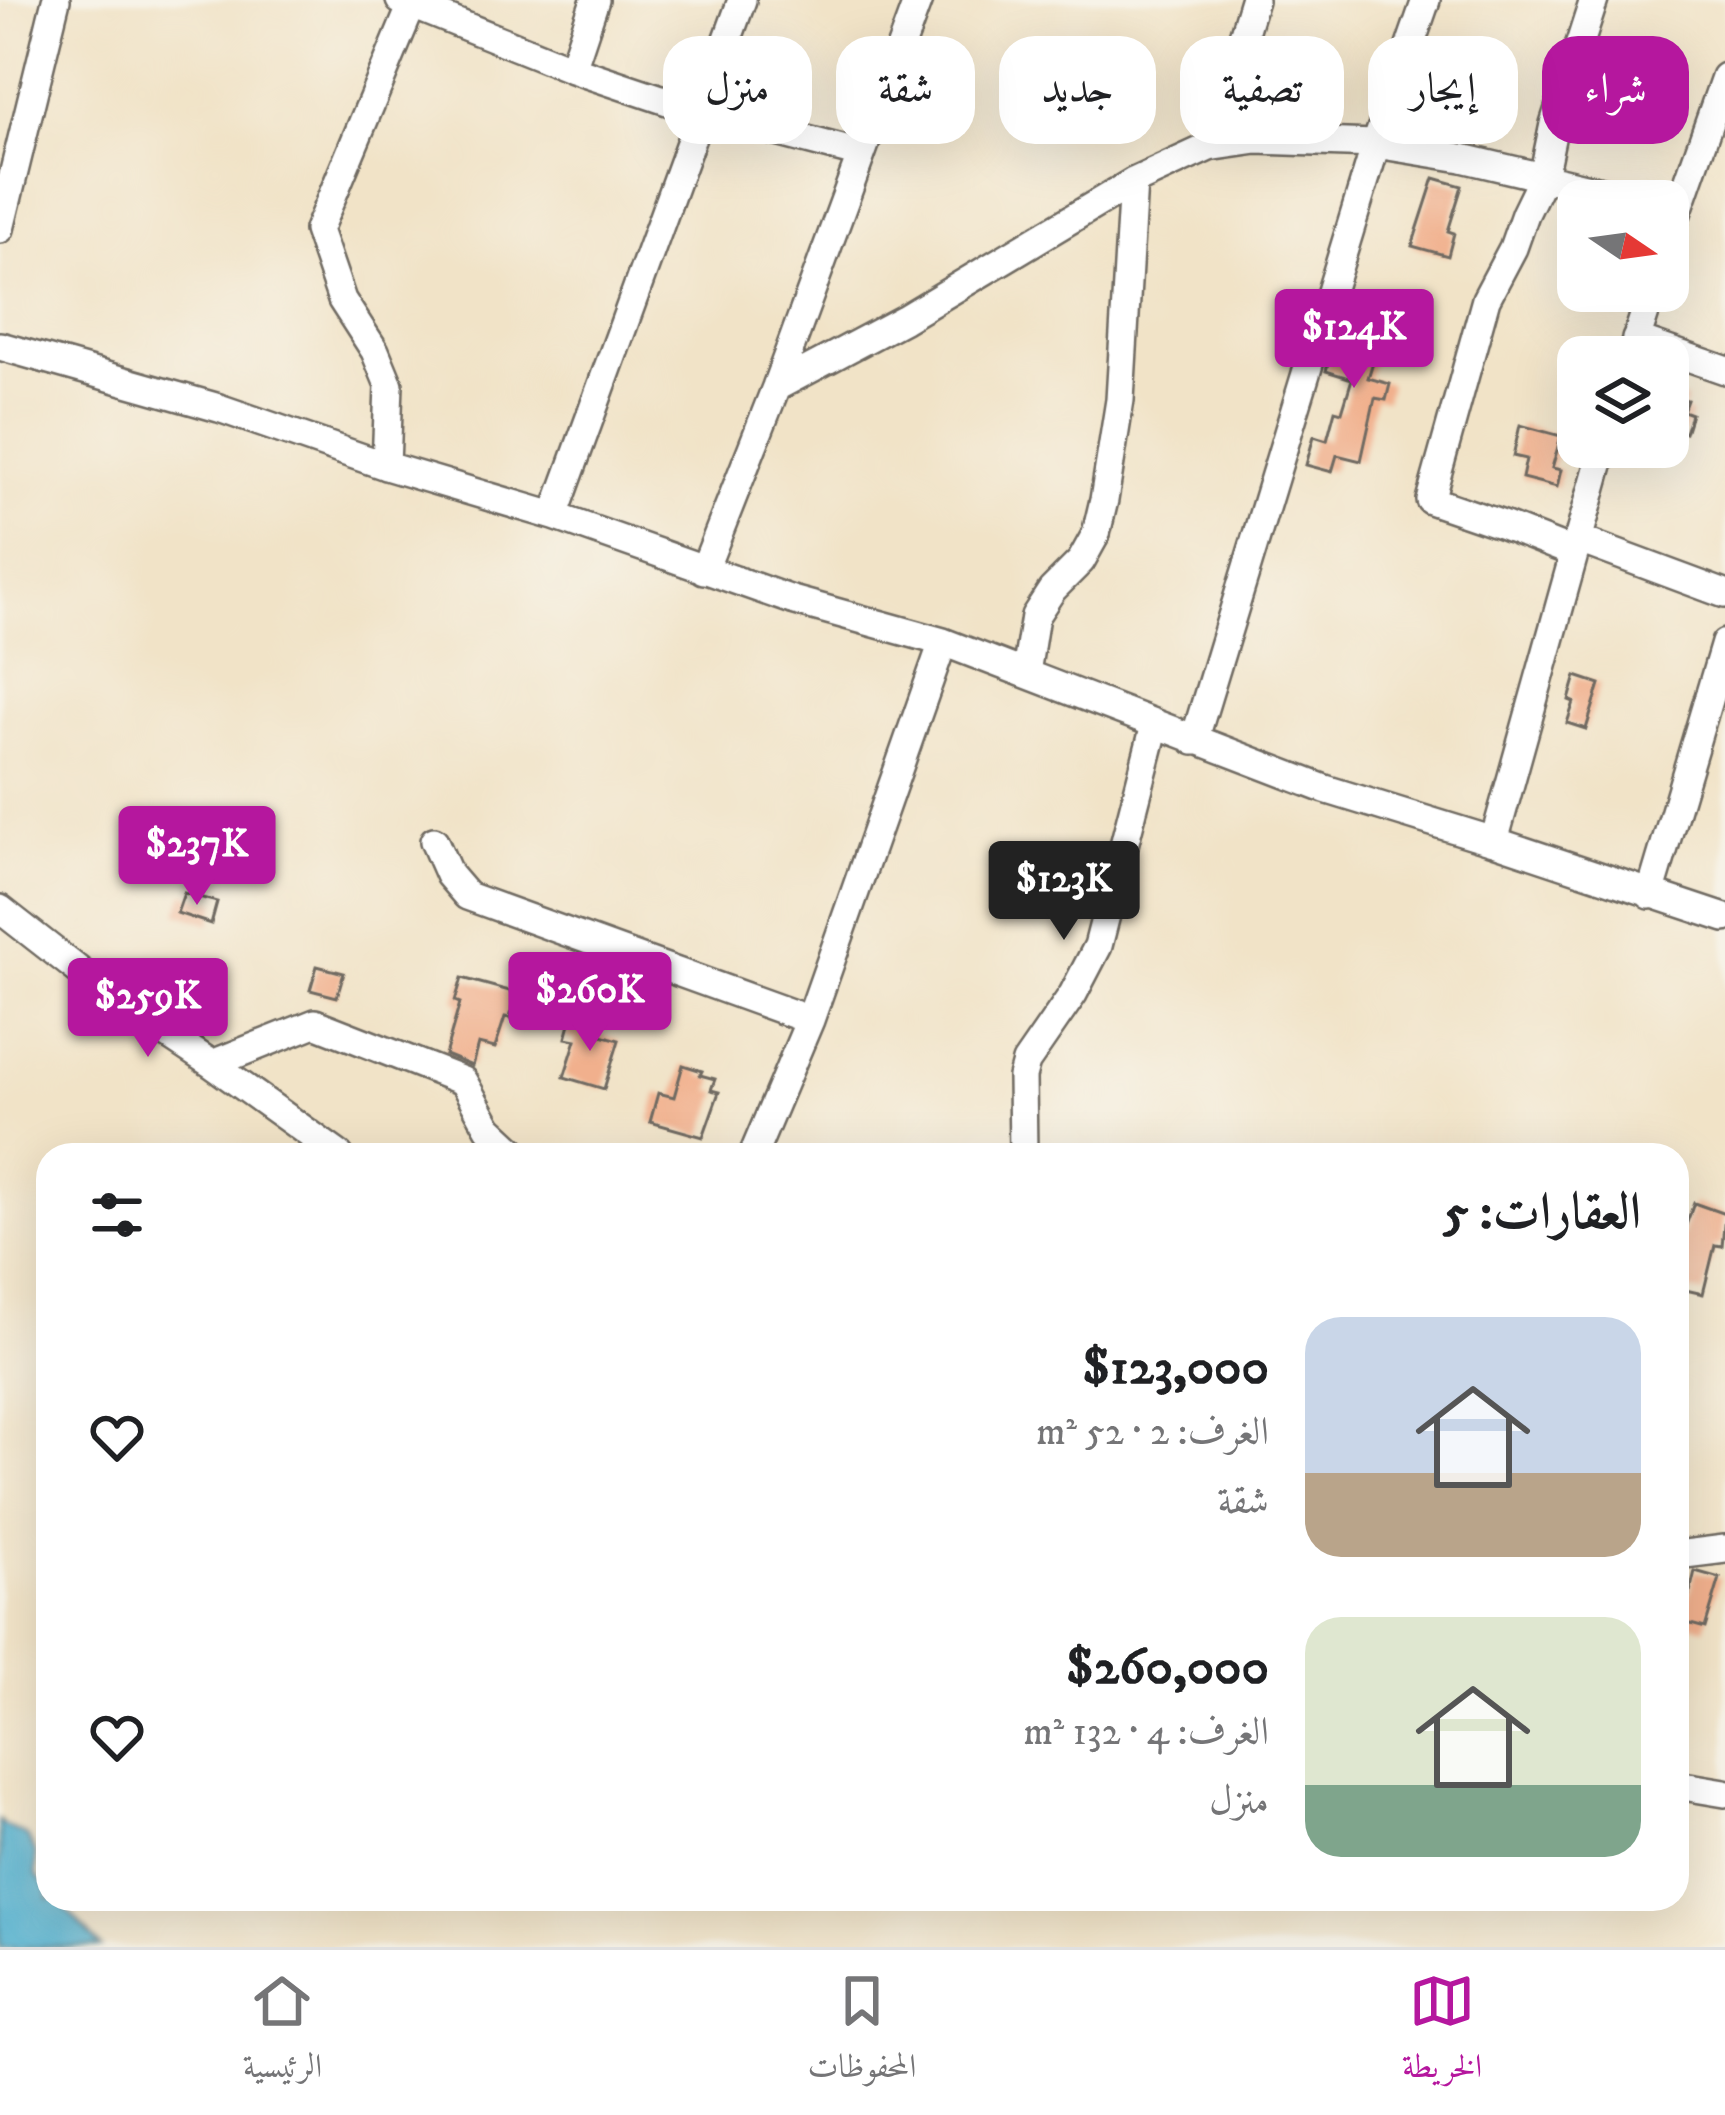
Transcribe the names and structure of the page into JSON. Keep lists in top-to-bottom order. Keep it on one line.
{"north":"right","page":{"chip":["شراء","إيجار","تصفية","جديد","شقة","منزل"],"price":["$124K","$237K","$123K","$260K","$259K"],"heading":"العقارات: 5","list":[{"name":"$123,000","note":"الغرف: 2 · 52 m² · شقة"},{"name":"$260,000","note":"الغرف: 4 · 132 m² · منزل"}],"tabs":["الخريطة","المحفوظات","الرئيسية"]}}
